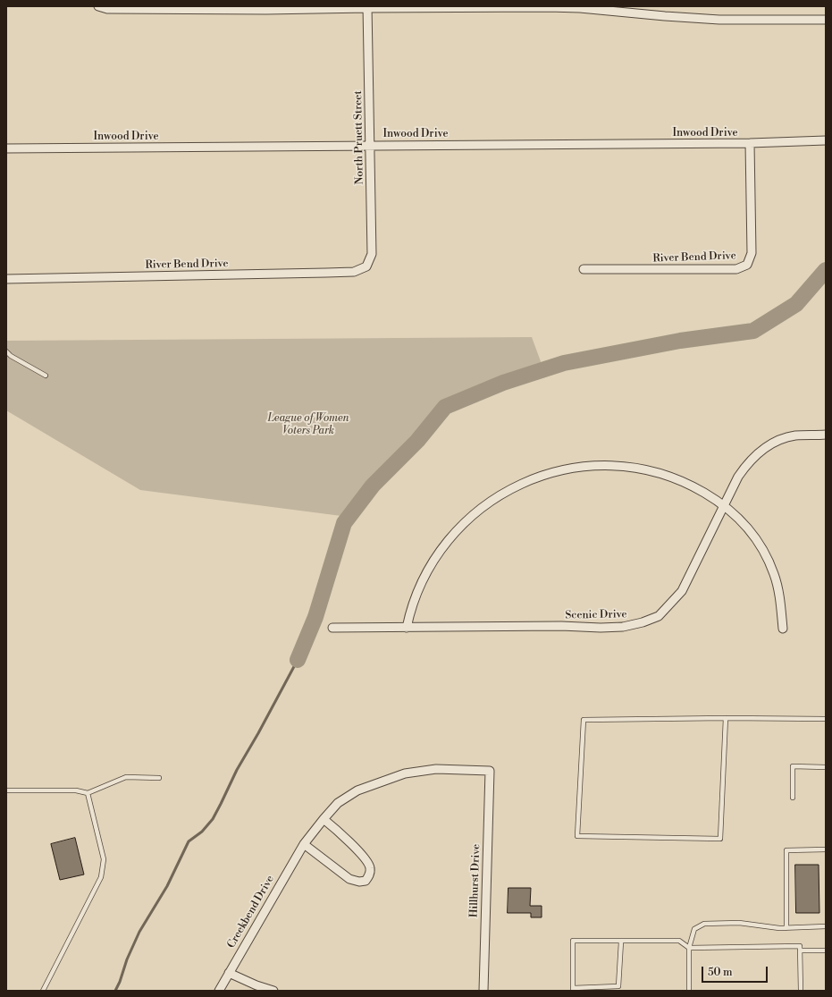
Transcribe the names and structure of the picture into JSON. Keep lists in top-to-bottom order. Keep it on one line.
{"streets":{"street":["Inwood Drive","North Pruett Street","River Bend Drive","Scenic Drive","Hillhurst Drive","Creekbend Drive"]},"crossings":[["Inwood Drive","North Pruett Street"],["Inwood Drive","River Bend Drive"],["North Pruett Street","River Bend Drive"],["Hillhurst Drive","Creekbend Drive"]],"parks":["League of Women Voters Park"],"scale_bar":"50 m"}
